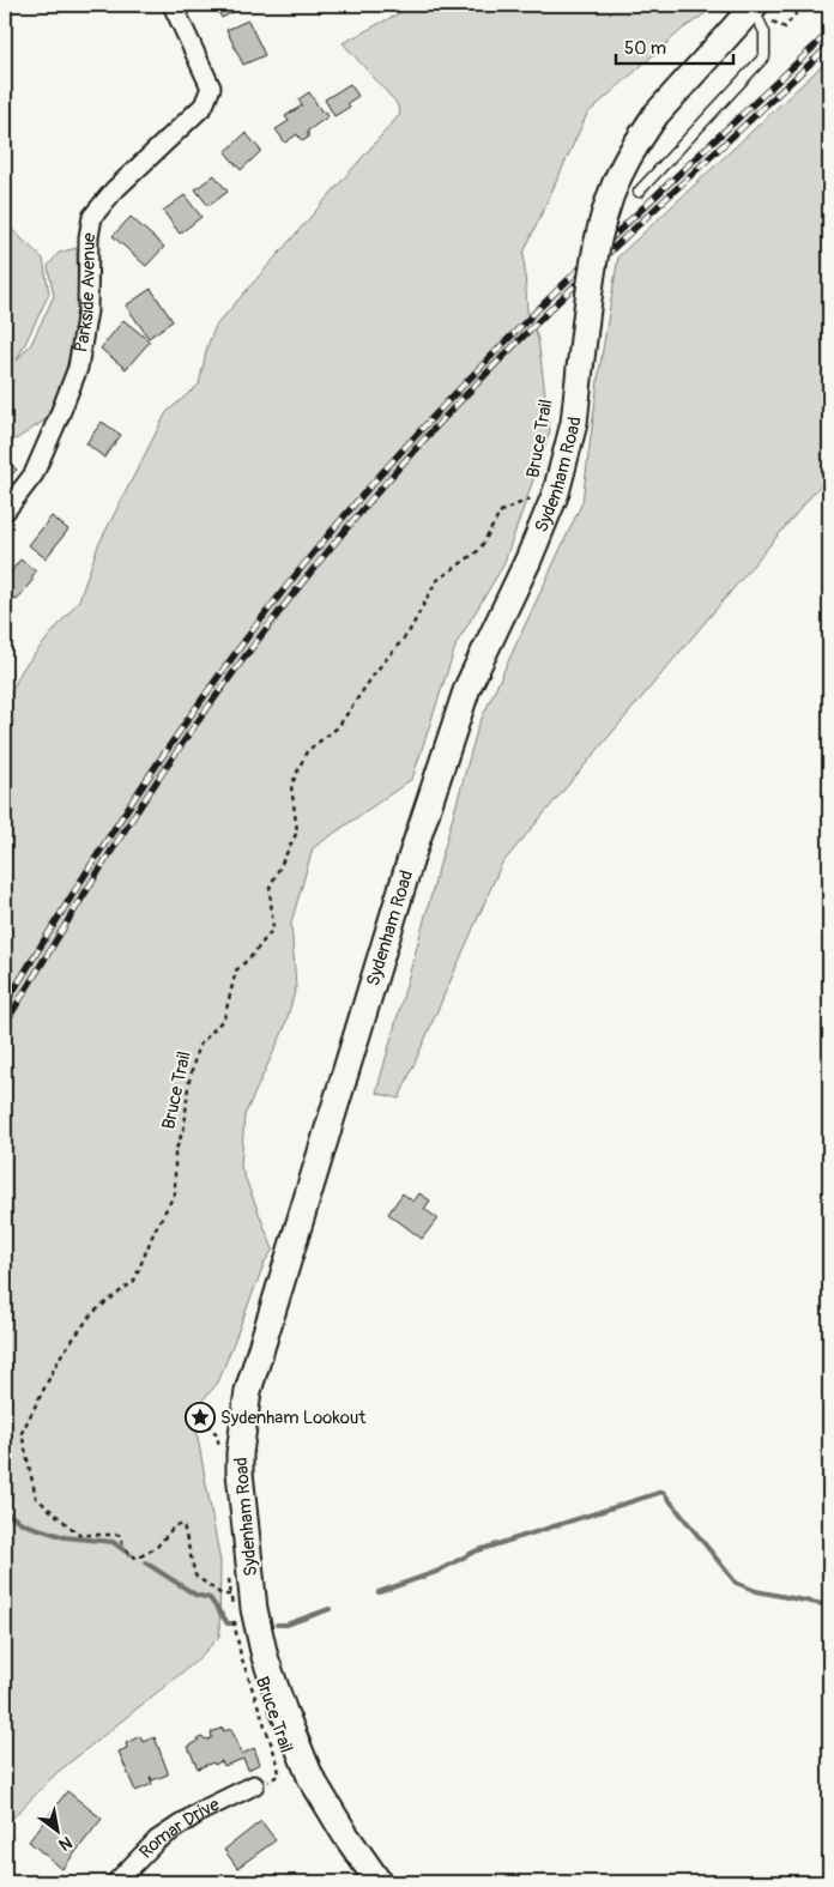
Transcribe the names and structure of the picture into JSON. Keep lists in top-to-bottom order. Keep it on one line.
{"streets":{"main road":["Sydenham Road"],"street":["Parkside Avenue","Romar Drive"],"path":["Bruce Trail"]},"crossings":[["Bruce Trail","Romar Drive"]],"places":{"place":["Sydenham Lookout"]},"scale_bar":"50 m","north":"bottom right"}
